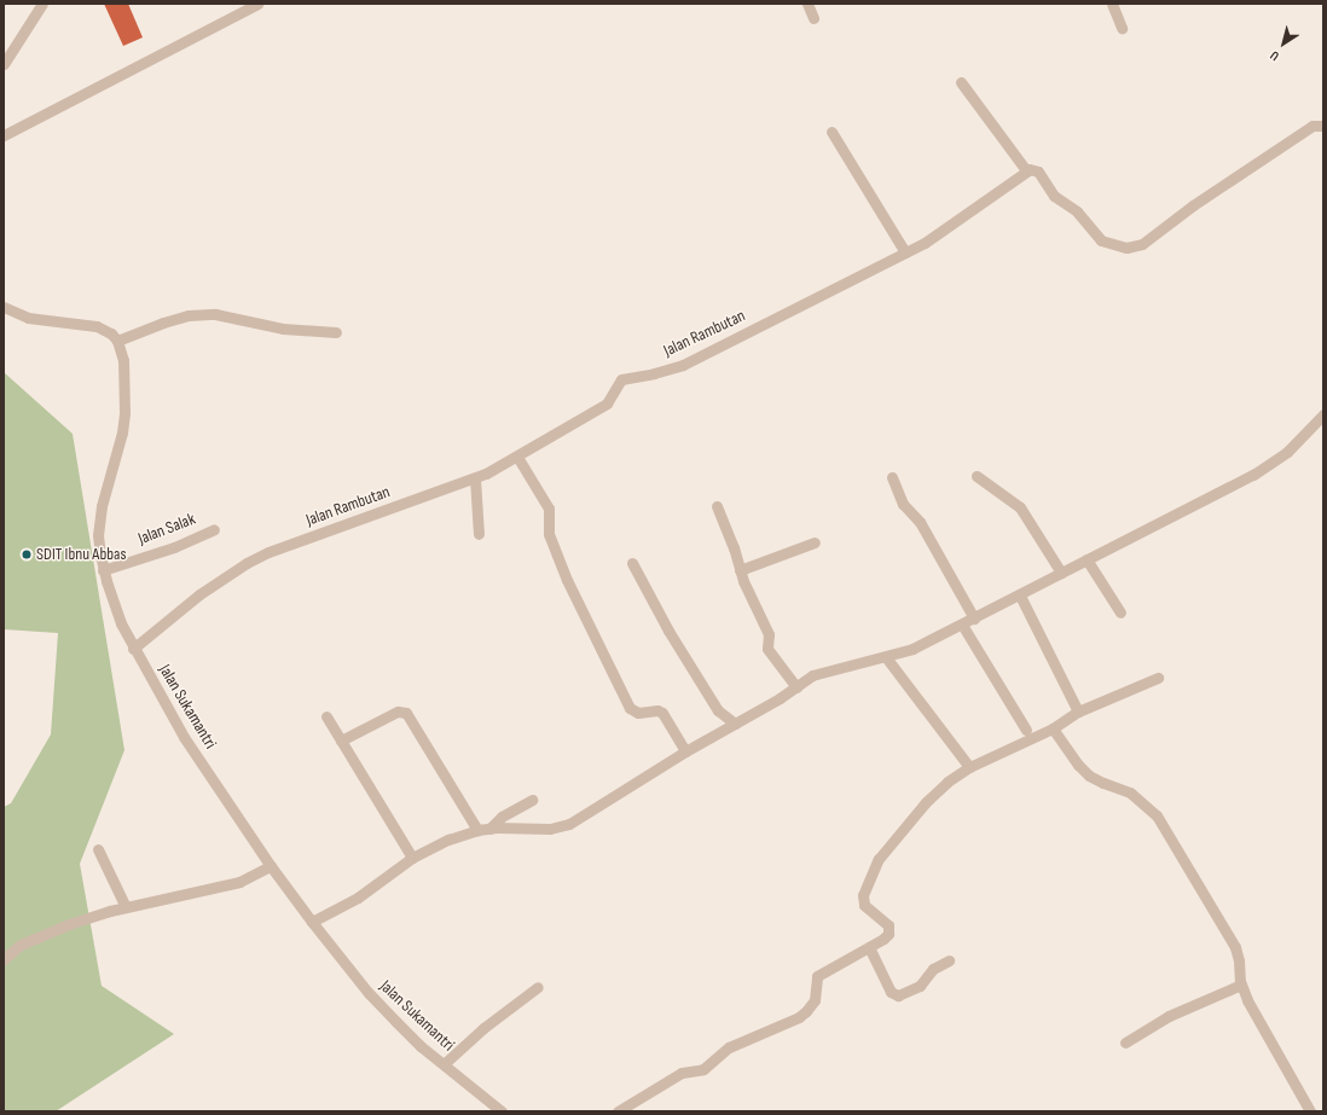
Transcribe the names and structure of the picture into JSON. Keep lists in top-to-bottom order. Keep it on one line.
{"streets":{"street":["Jalan Rambutan","Jalan Salak","Jalan Sukamantri"]},"crossings":[["Jalan Rambutan","Jalan Sukamantri"],["Jalan Salak","Jalan Sukamantri"]],"places":["SDIT Ibnu Abbas"],"north":"bottom left"}
